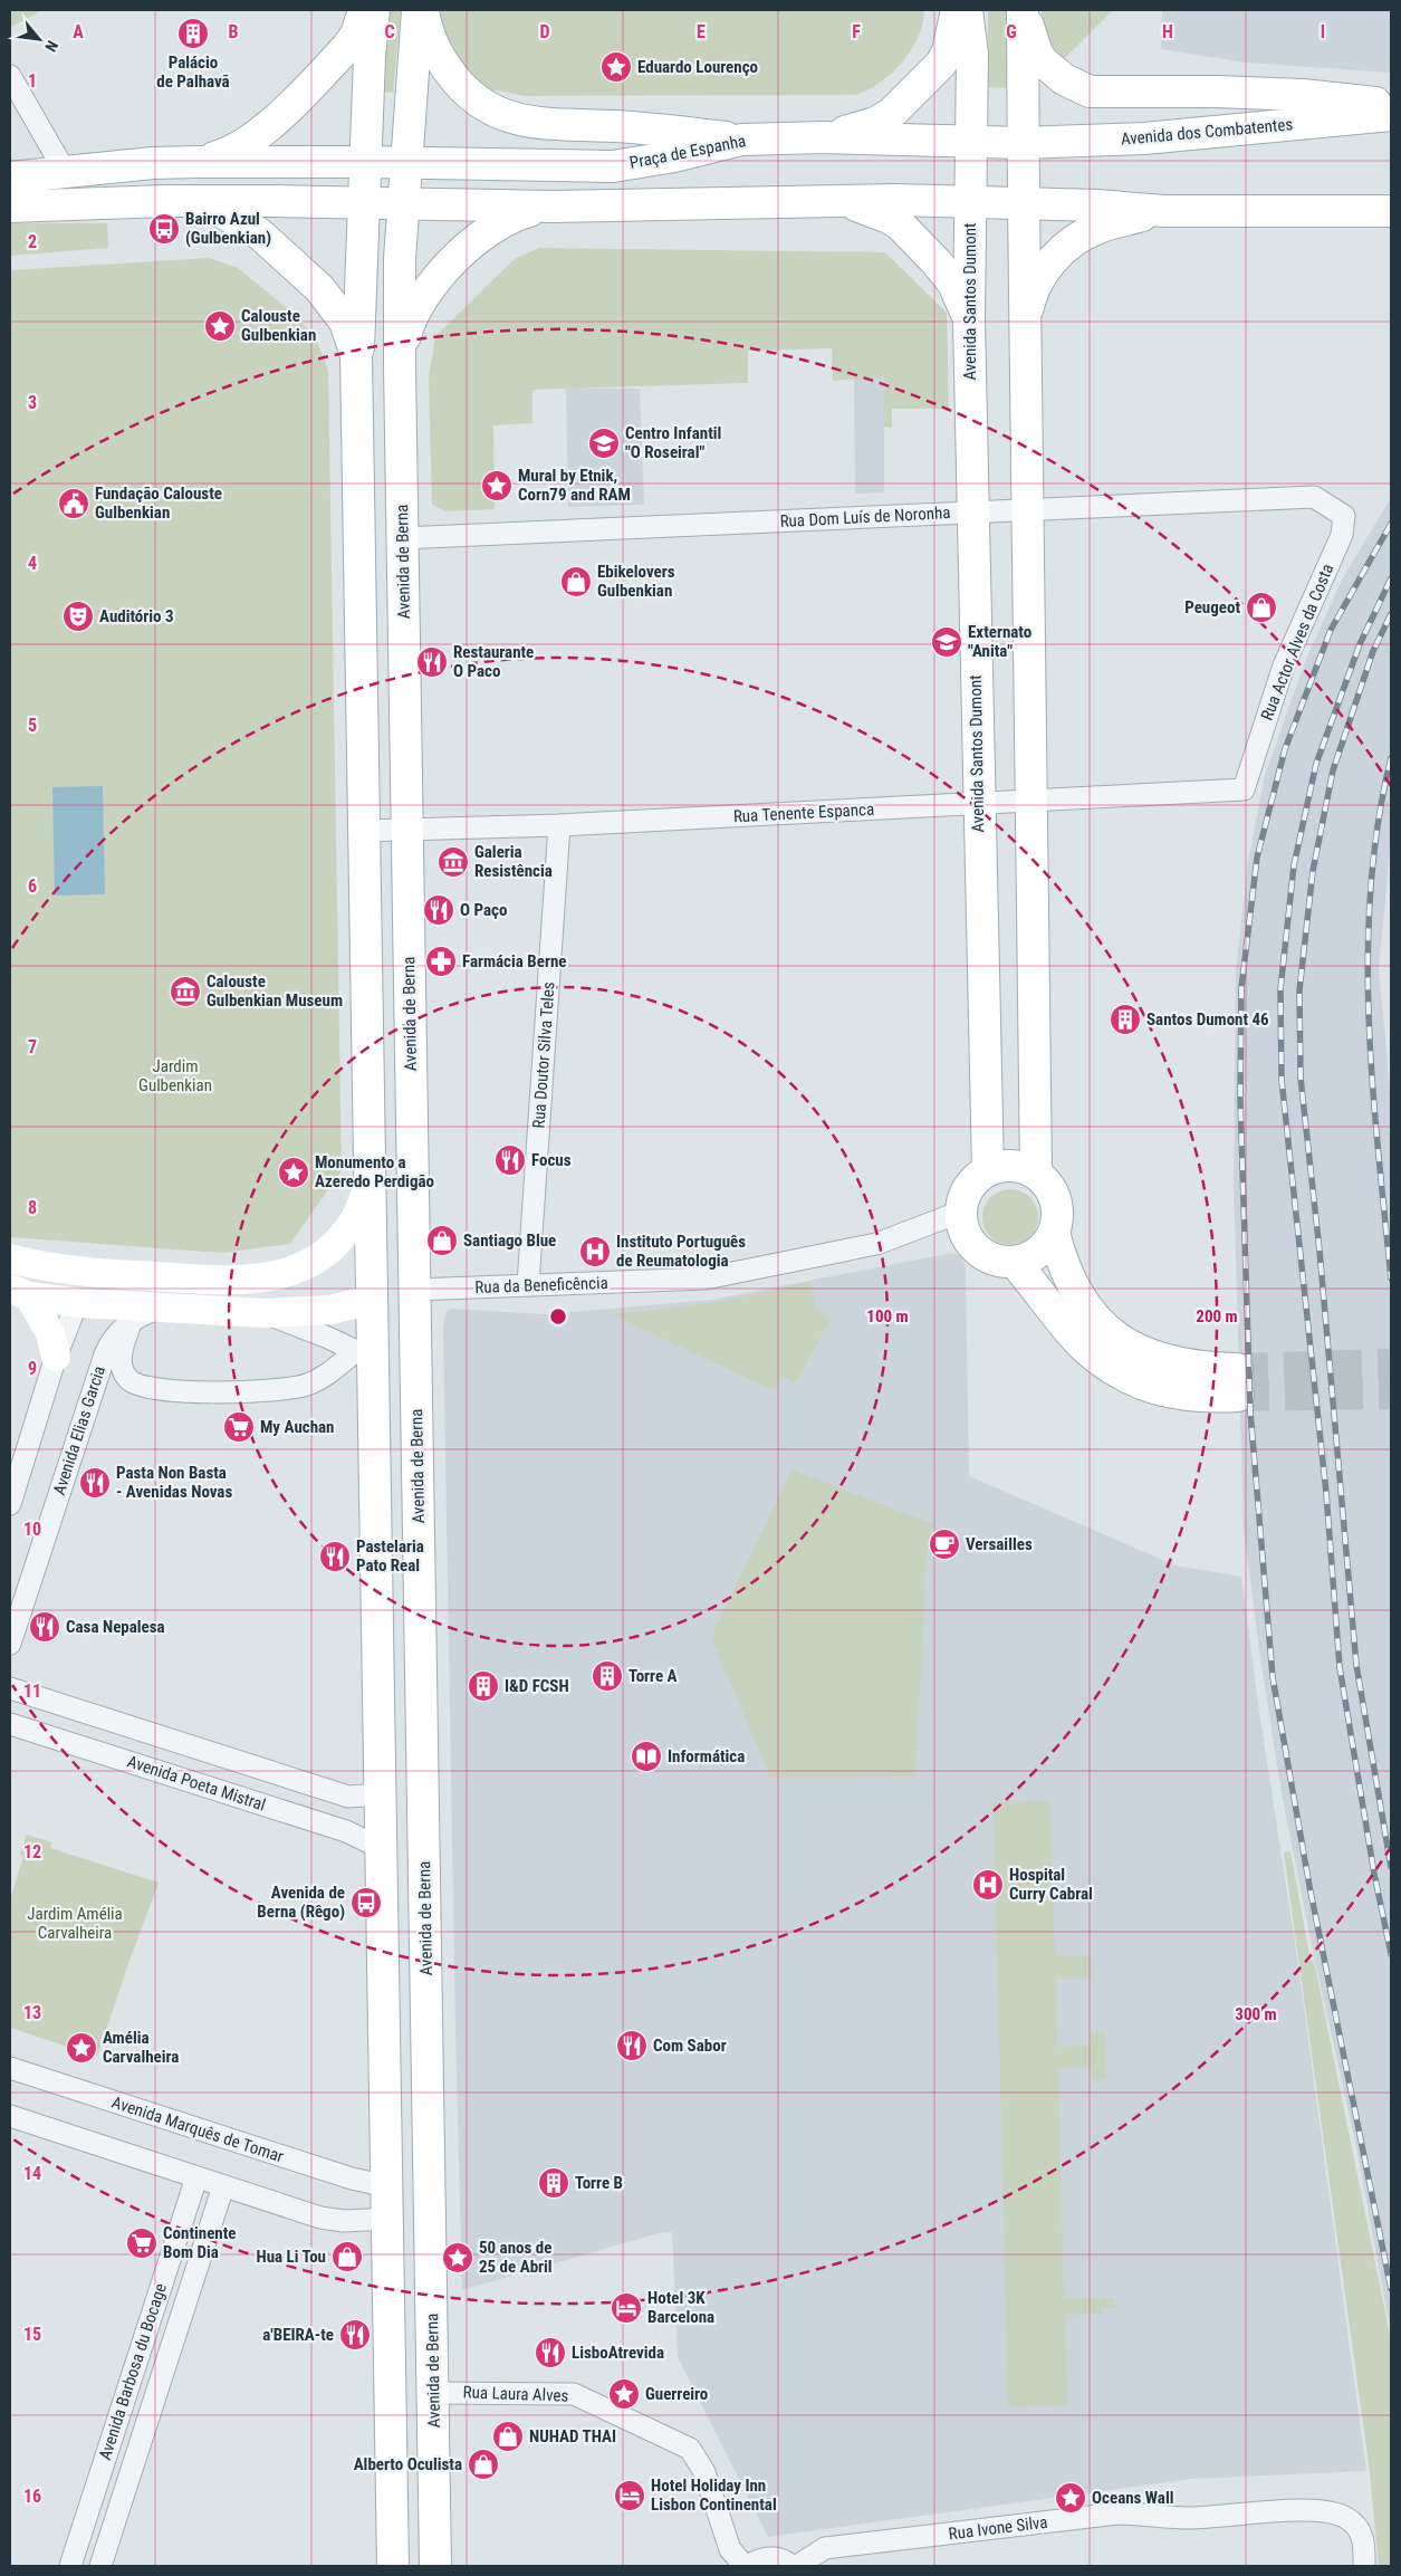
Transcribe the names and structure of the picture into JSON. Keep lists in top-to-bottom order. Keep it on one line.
{"streets":{"main road":["Avenida dos Combatentes","Praça de Espanha","Avenida Santos Dumont","Avenida de Berna"],"street":["Rua Dom Luís de Noronha","Rua Actor Alves da Costa","Rua Tenente Espanca","Rua Doutor Silva Teles","Rua da Beneficência","Avenida Elias Garcia","Avenida Poeta Mistral","Avenida Marquês de Tomar","Avenida Barbosa du Bocage","Rua Laura Alves","Rua Ivone Silva"]},"crossings":[["Avenida dos Combatentes","Praça de Espanha"],["Avenida Santos Dumont","Rua Dom Luís de Noronha"],["Avenida Santos Dumont","Rua Tenente Espanca"],["Avenida Santos Dumont","Rua da Beneficência"],["Rua Dom Luís de Noronha","Avenida de Berna"],["Rua Dom Luís de Noronha","Rua Actor Alves da Costa"],["Avenida de Berna","Rua Tenente Espanca"],["Avenida de Berna","Rua da Beneficência"],["Avenida de Berna","Rua Laura Alves"],["Rua Actor Alves da Costa","Rua Tenente Espanca"],["Rua Tenente Espanca","Rua Doutor Silva Teles"],["Rua Doutor Silva Teles","Rua da Beneficência"]],"parks":["Jardim Gulbenkian","Jardim Amélia Carvalheira"],"places":{"building":["Palácio de Palhavã","Santos Dumont 46","Torre A","I&D FCSH","Torre B"],"place":["Eduardo Lourenço","Calouste Gulbenkian","Mural by Etnik, Corn79 and RAM","Monumento a Azeredo Perdigão","Amélia Carvalheira","50 anos de 25 de Abril","Guerreiro","Oceans Wall"],"bus stop":["Bairro Azul (Gulbenkian)","Avenida de Berna (Rêgo)"],"school or university":["Centro Infantil \"O Roseiral\"","Externato \"Anita\""],"public building":["Fundação Calouste Gulbenkian"],"shop":["Ebikelovers Gulbenkian","Peugeot","Santiago Blue","Hua Li Tou","NUHAD THAI","Alberto Oculista"],"theatre":["Auditório 3"],"restaurant":["Restaurante O Paco","O Paço","Focus","Pasta Non Basta - Avenidas Novas","Pastelaria Pato Real","Casa Nepalesa","Com Sabor","a'BEIRA-te","LisboAtrevida"],"museum":["Galeria Resistência","Calouste Gulbenkian Museum"],"pharmacy":["Farmácia Berne"],"hospital":["Instituto Português de Reumatologia","Hospital Curry Cabral"],"supermarket":["My Auchan","Continente Bom Dia"],"cafe":["Versailles"],"library":["Informática"],"hotel":["Hotel 3K Barcelona","Hotel Holiday Inn Lisbon Continental"]},"north":"bottom right","grid":{"columns":["A","B","C","D","E","F","G","H","I"],"rows":["1","2","3","4","5","6","7","8","9","10","11","12","13","14","15","16"]},"rings":["100 m","200 m","300 m"]}
